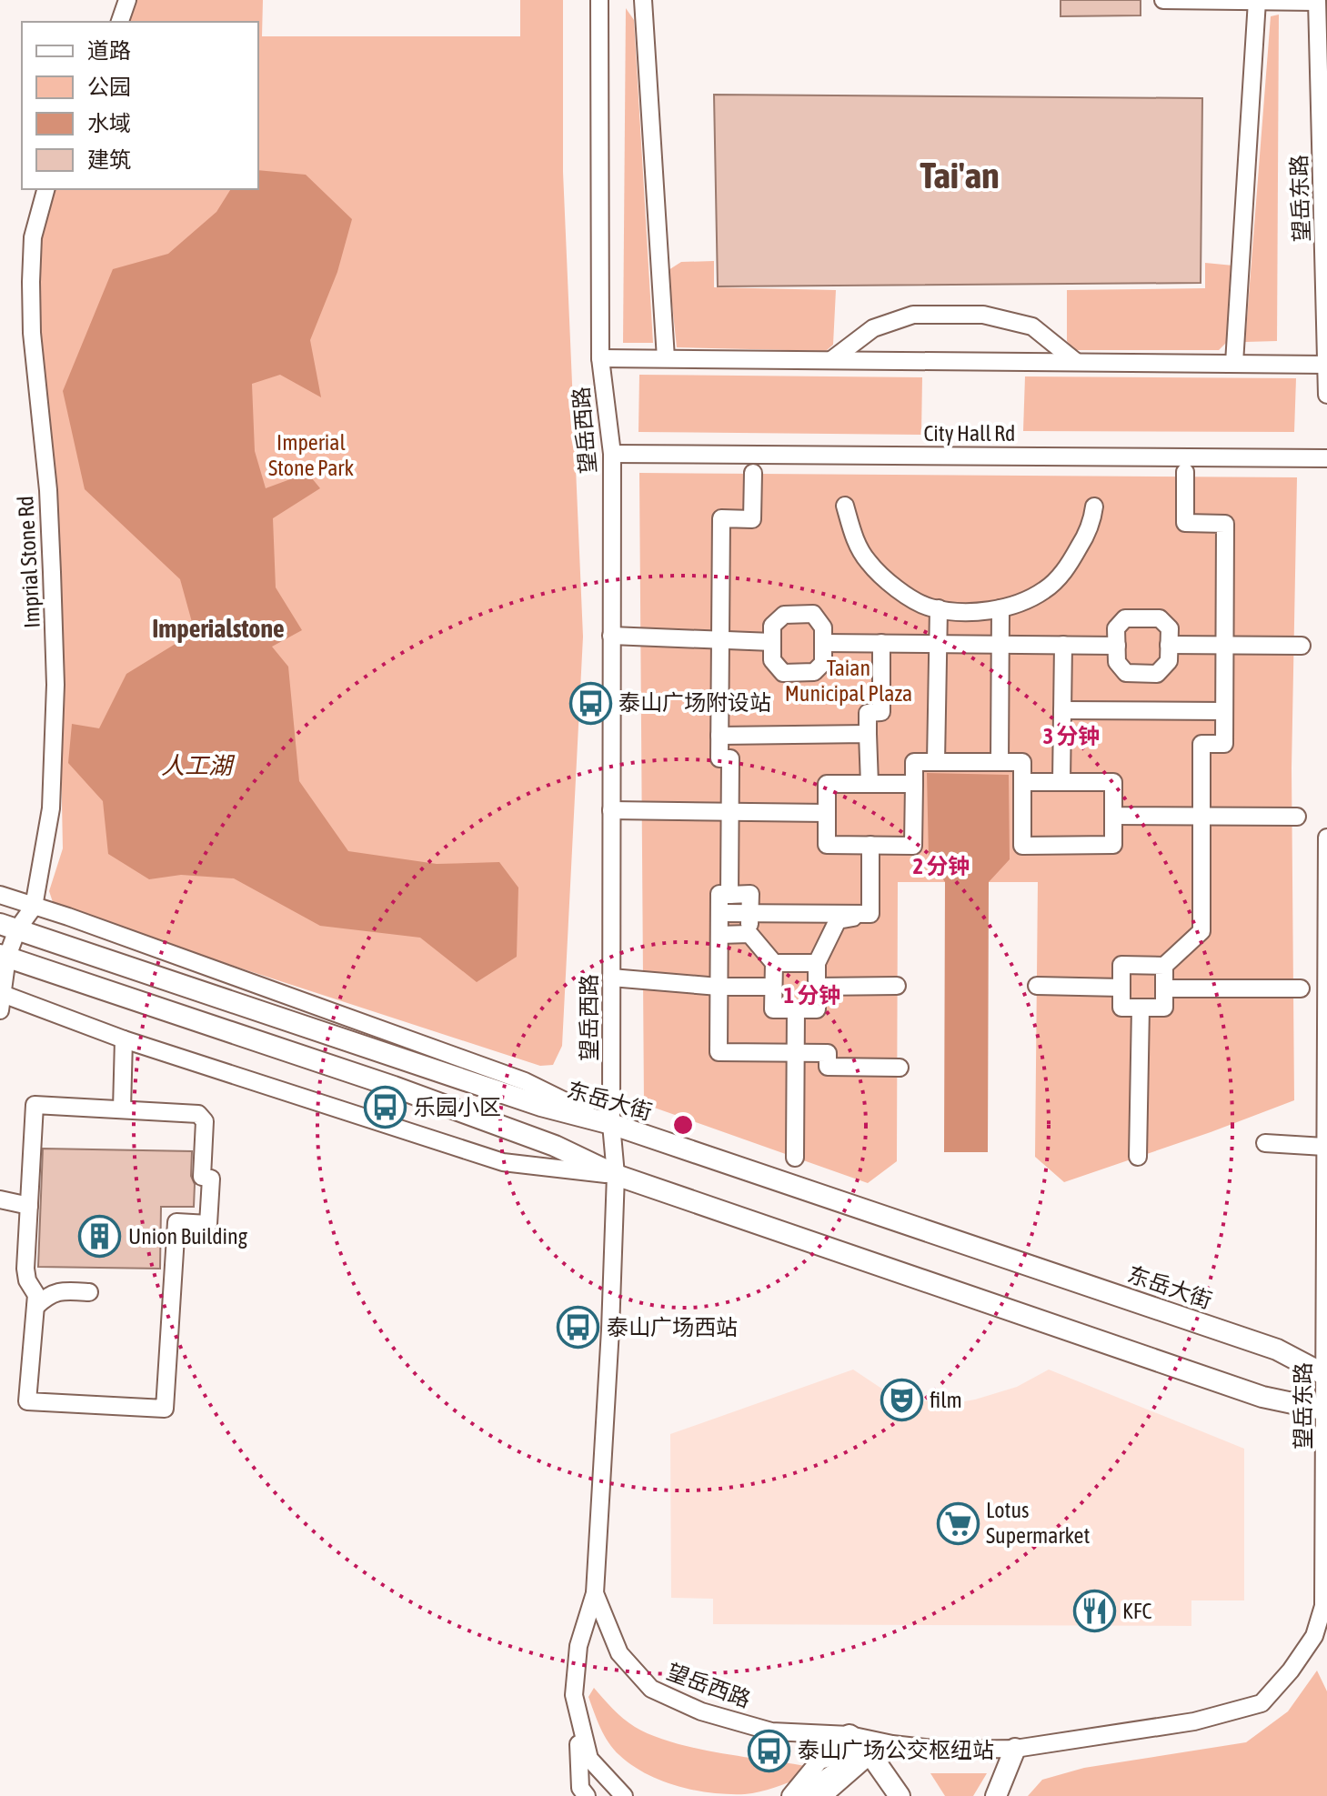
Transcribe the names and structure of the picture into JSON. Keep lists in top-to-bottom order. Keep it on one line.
{"streets":{"main road":["东岳大街"],"street":["望岳东路","望岳西路","City Hall Rd","Imprial Stone Rd"]},"crossings":[["望岳东路","望岳西路"],["望岳东路","东岳大街"],["望岳西路","City Hall Rd"],["望岳西路","东岳大街"],["Imprial Stone Rd","东岳大街"]],"districts":["Tai'an","Imperialstone"],"water":["人工湖"],"parks":["Imperial Stone Park","Taian Municipal Plaza"],"places":{"bus stop":["泰山广场附设站","乐园小区","泰山广场西站","泰山广场公交枢纽站"],"building":["Union Building"],"theatre":["film"],"supermarket":["Lotus Supermarket"],"restaurant":["KFC"]},"legend":["道路","公园","水域","建筑"],"rings":["3 分钟","2 分钟","1 分钟"]}
